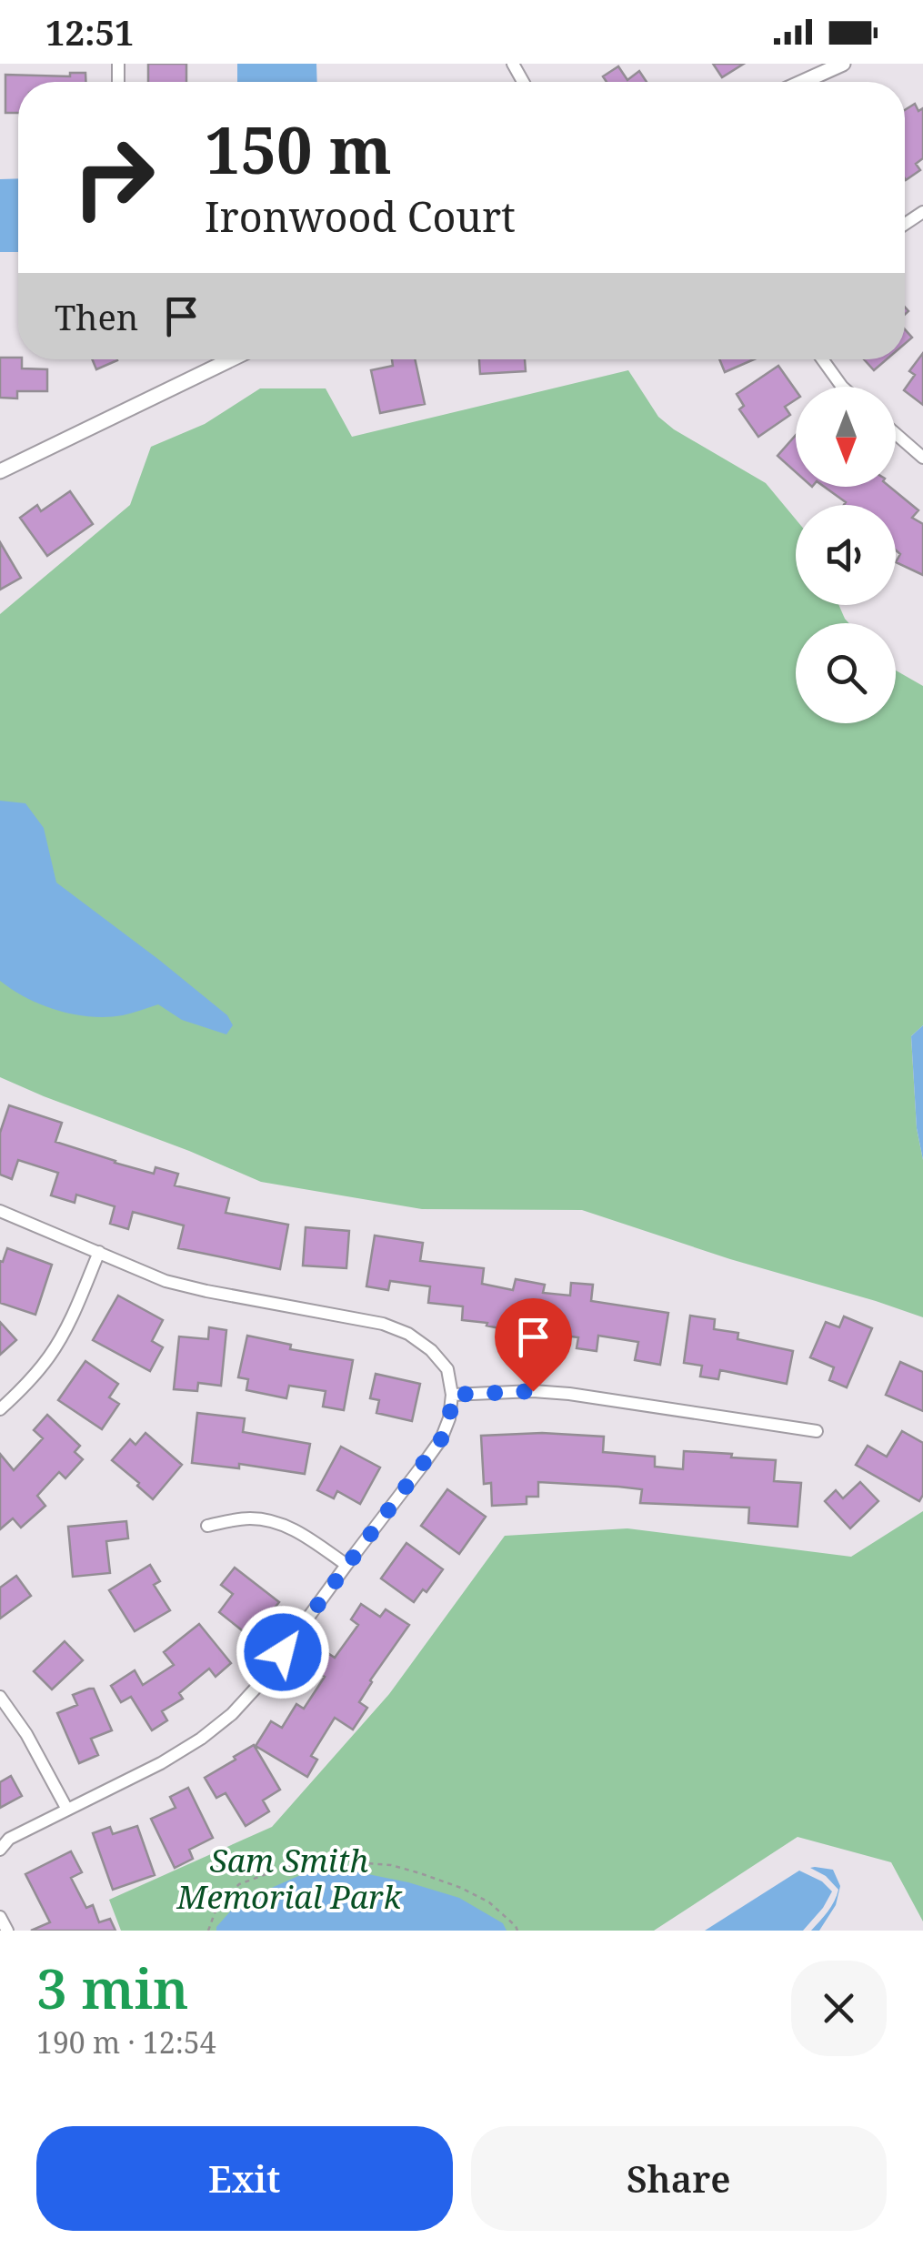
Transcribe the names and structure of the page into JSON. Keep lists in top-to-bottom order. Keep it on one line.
{"parks":["Sam Smith Memorial Park"],"north":"bottom","page":{"status":"12:51","turn":["150 m","Ironwood Court"],"then":"Then","heading":["3 min","190 m · 12:54"],"buttons":["Exit","Share"]}}
